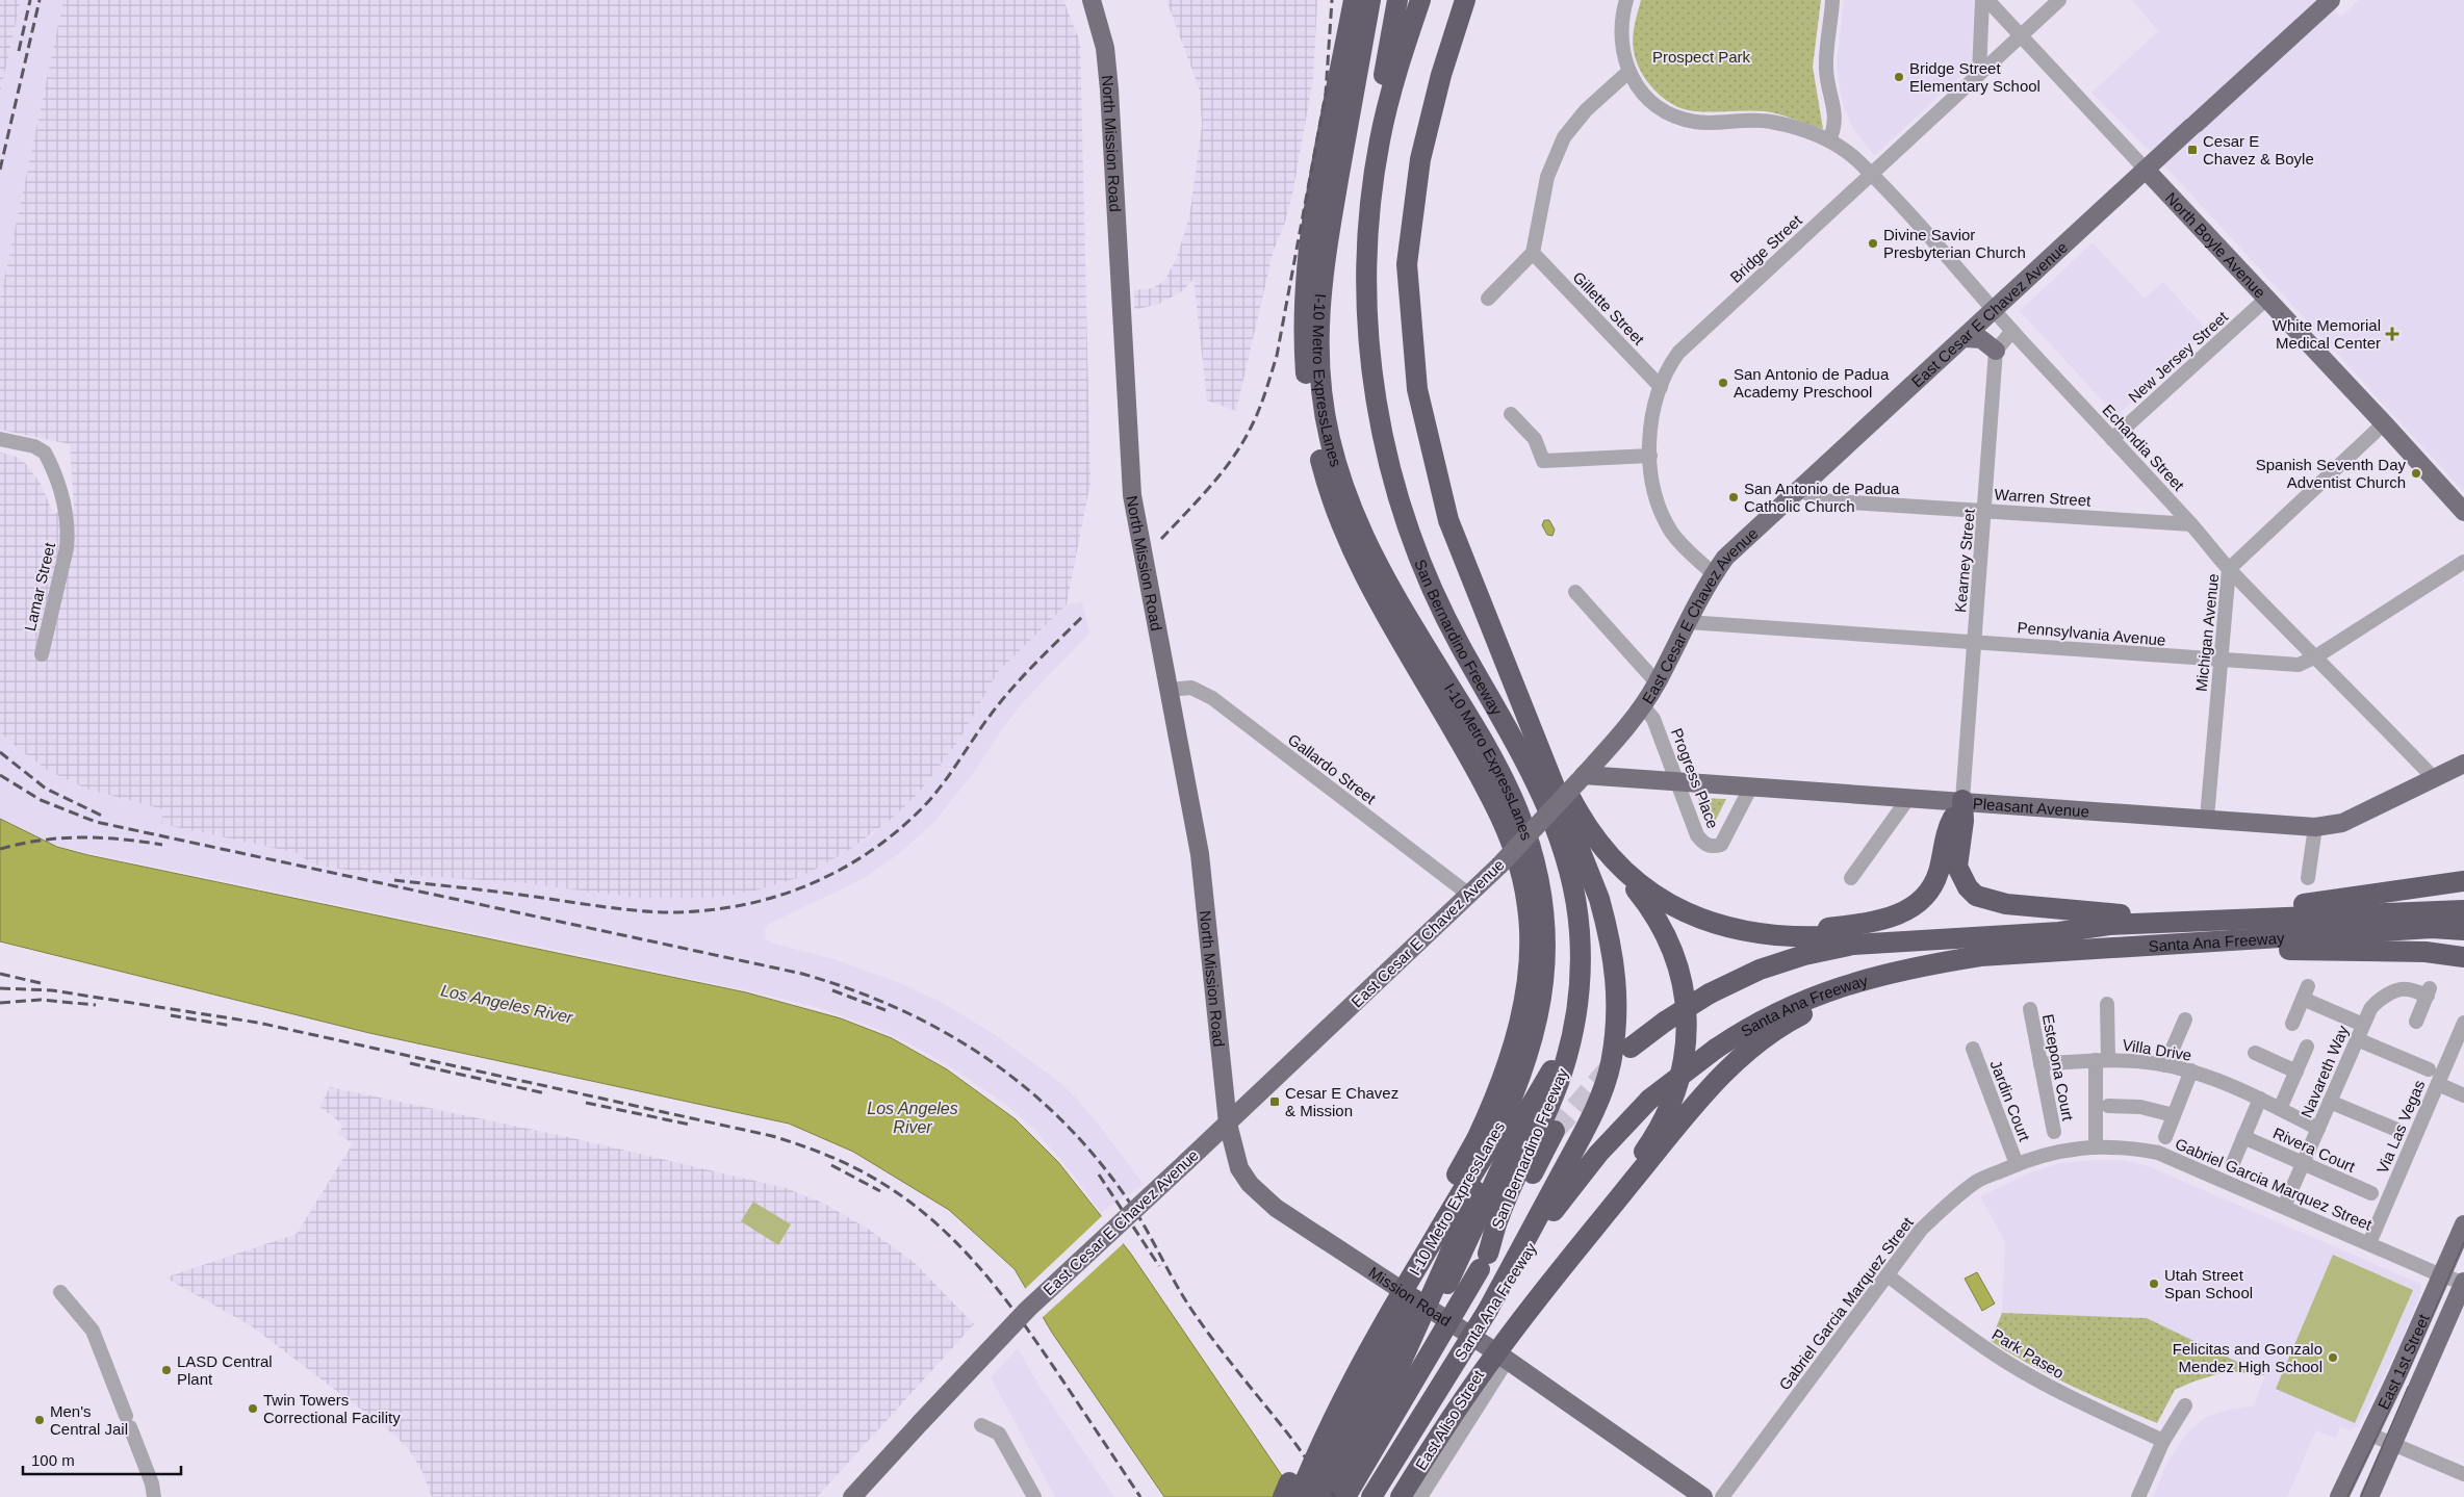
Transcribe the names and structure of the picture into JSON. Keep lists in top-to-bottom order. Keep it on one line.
{"streets":{"highway":["I-10 Metro ExpressLanes","San Bernardino Freeway","Santa Ana Freeway"],"main road":["North Mission Road","North Boyle Avenue","East Cesar E Chavez Avenue","Pleasant Avenue","Mission Road","East 1st Street"],"street":["Bridge Street","Gillette Street","New Jersey Street","Echandia Street","Warren Street","Kearney Street","Lamar Street","Michigan Avenue","Pennsylvania Avenue","Gallardo Street","Progress Place","Villa Drive","Estepona Court","Navareth Way","Jardin Court","Via Las Vegas","Rivera Court","Gabriel Garcia Marquez Street","Park Paseo","East Aliso Street"]},"crossings":[["North Mission Road","East Cesar E Chavez Avenue"],["North Mission Road","Gallardo Street"],["North Mission Road","Mission Road"],["North Boyle Avenue","Bridge Street"],["North Boyle Avenue","East Cesar E Chavez Avenue"],["North Boyle Avenue","New Jersey Street"],["North Boyle Avenue","Michigan Avenue"],["Bridge Street","Gillette Street"],["Bridge Street","East Cesar E Chavez Avenue"],["Bridge Street","Echandia Street"],["East Cesar E Chavez Avenue","Echandia Street"],["East Cesar E Chavez Avenue","Warren Street"],["East Cesar E Chavez Avenue","Pennsylvania Avenue"],["East Cesar E Chavez Avenue","Gallardo Street"],["East Cesar E Chavez Avenue","Progress Place"],["East Cesar E Chavez Avenue","Pleasant Avenue"],["East Cesar E Chavez Avenue","Mission Road"],["New Jersey Street","Echandia Street"],["Echandia Street","Warren Street"],["Echandia Street","Michigan Avenue"],["Echandia Street","Pennsylvania Avenue"],["Echandia Street","Pleasant Avenue"],["Warren Street","Kearney Street"],["Kearney Street","Pennsylvania Avenue"],["Kearney Street","Pleasant Avenue"],["Michigan Avenue","Pennsylvania Avenue"],["Michigan Avenue","Pleasant Avenue"],["San Bernardino Freeway","Santa Ana Freeway"],["Progress Place","Pleasant Avenue"],["Villa Drive","Estepona Court"],["Villa Drive","Navareth Way"],["Navareth Way","Rivera Court"],["Navareth Way","Gabriel Garcia Marquez Street"],["Jardin Court","Gabriel Garcia Marquez Street"],["Via Las Vegas","Gabriel Garcia Marquez Street"],["Gabriel Garcia Marquez Street","Park Paseo"],["Gabriel Garcia Marquez Street","East 1st Street"],["Mission Road","East Aliso Street"]],"water":["Los Angeles River"],"parks":["Prospect Park"],"places":{"other":["Bridge Street Elementary School","Divine Savior Presbyterian Church","San Antonio de Padua Academy Preschool","Spanish Seventh Day Adventist Church","San Antonio de Padua Catholic Church","Utah Street Span School","Felicitas and Gonzalo Mendez High School","LASD Central Plant","Twin Towers Correctional Facility","Men's Central Jail"],"transit":["Cesar E Chavez & Boyle","Cesar E Chavez & Mission"],"health":["White Memorial Medical Center"]},"scale_bar":"100 m"}
